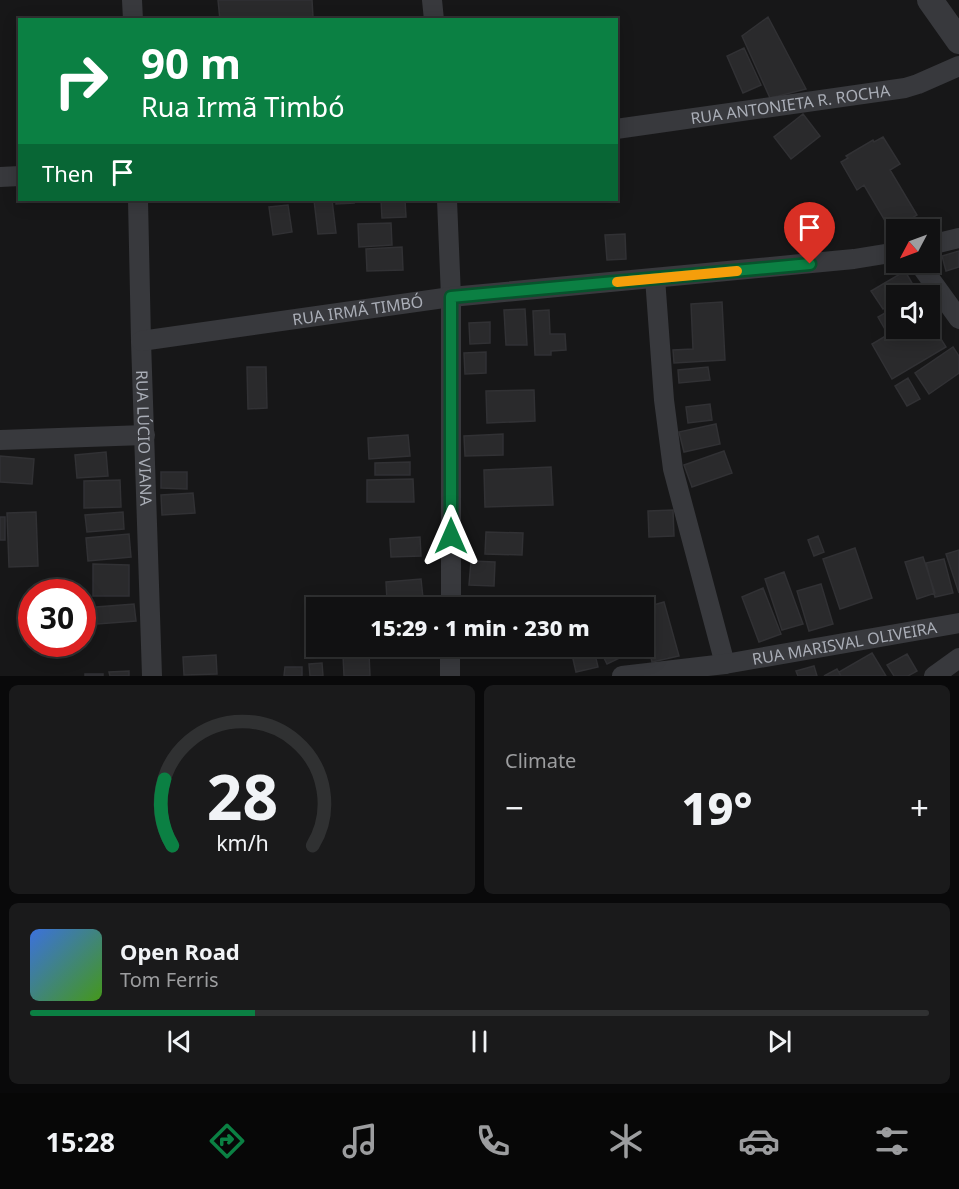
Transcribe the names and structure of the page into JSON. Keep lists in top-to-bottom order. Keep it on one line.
{"streets":{"street":["RUA ANTONIETA R. ROCHA","RUA IRMÃ TIMBÓ","RUA LÚCIO VIANA","RUA MARISVAL OLIVEIRA"]},"crossings":[["RUA IRMÃ TIMBÓ","RUA LÚCIO VIANA"]],"north":"bottom left","page":{"turn":["90 m","Rua Irmã Timbó"],"then":"Then","limit":"30","trip":"15:29 · 1 min · 230 m","tile":"Climate","heat":["−","19°","+"],"song":["Open Road","Tom Ferris"],"tabs":"15:28","gauge":["28","km/h"]}}
